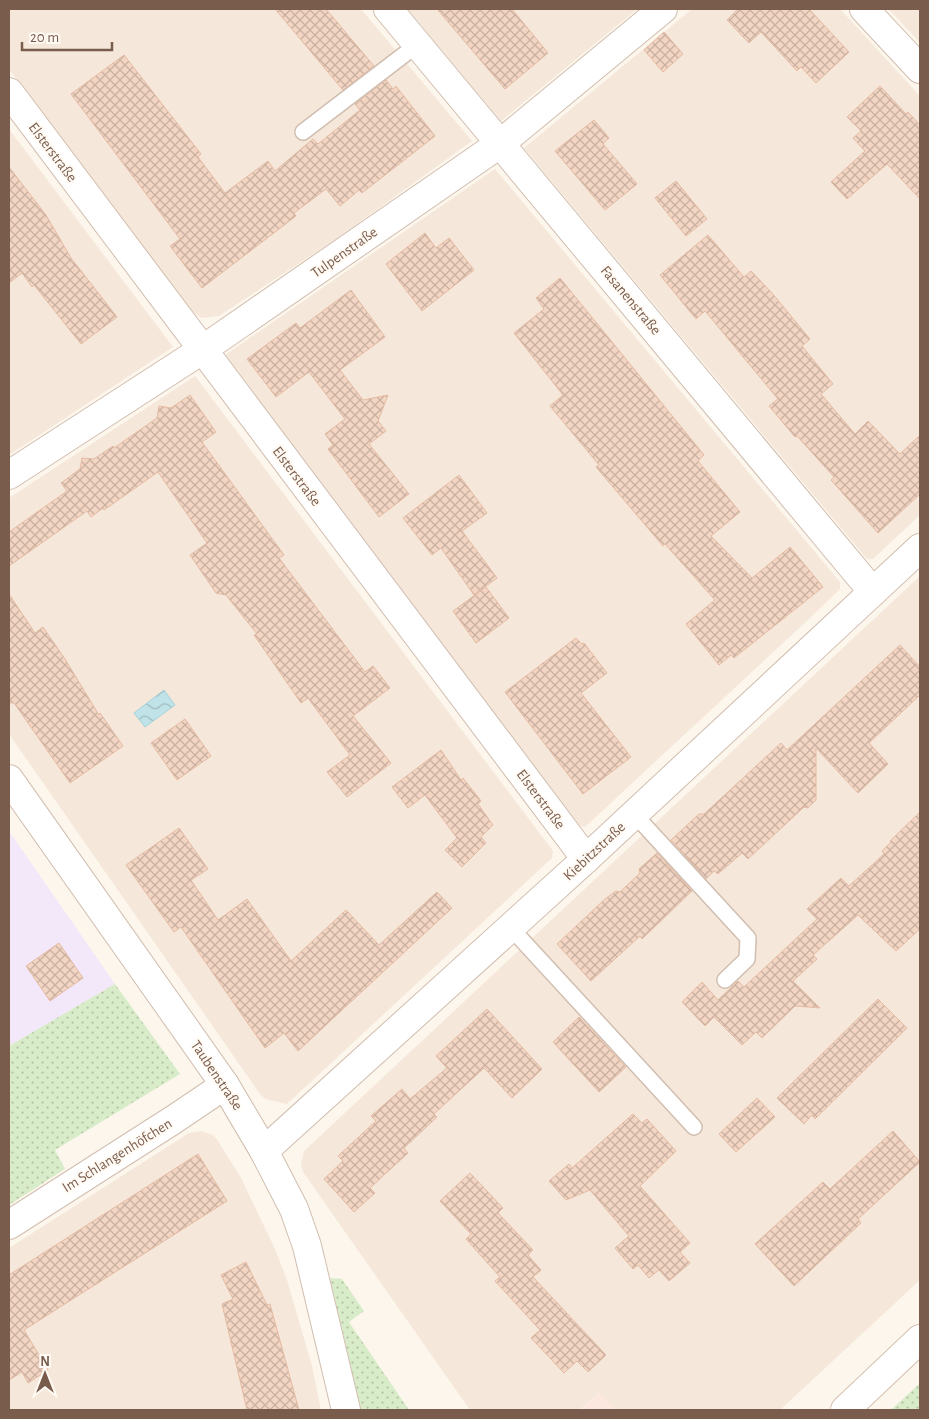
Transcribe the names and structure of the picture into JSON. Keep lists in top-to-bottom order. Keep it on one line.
{"streets":{"street":["Elsterstraße","Tulpenstraße","Fasanenstraße","Kiebitzstraße","Taubenstraße","Im Schlangenhöfchen"]},"crossings":[["Elsterstraße","Tulpenstraße"],["Elsterstraße","Kiebitzstraße"],["Tulpenstraße","Fasanenstraße"],["Fasanenstraße","Kiebitzstraße"],["Kiebitzstraße","Taubenstraße"],["Taubenstraße","Im Schlangenhöfchen"]],"scale_bar":"20 m","north":"top"}
